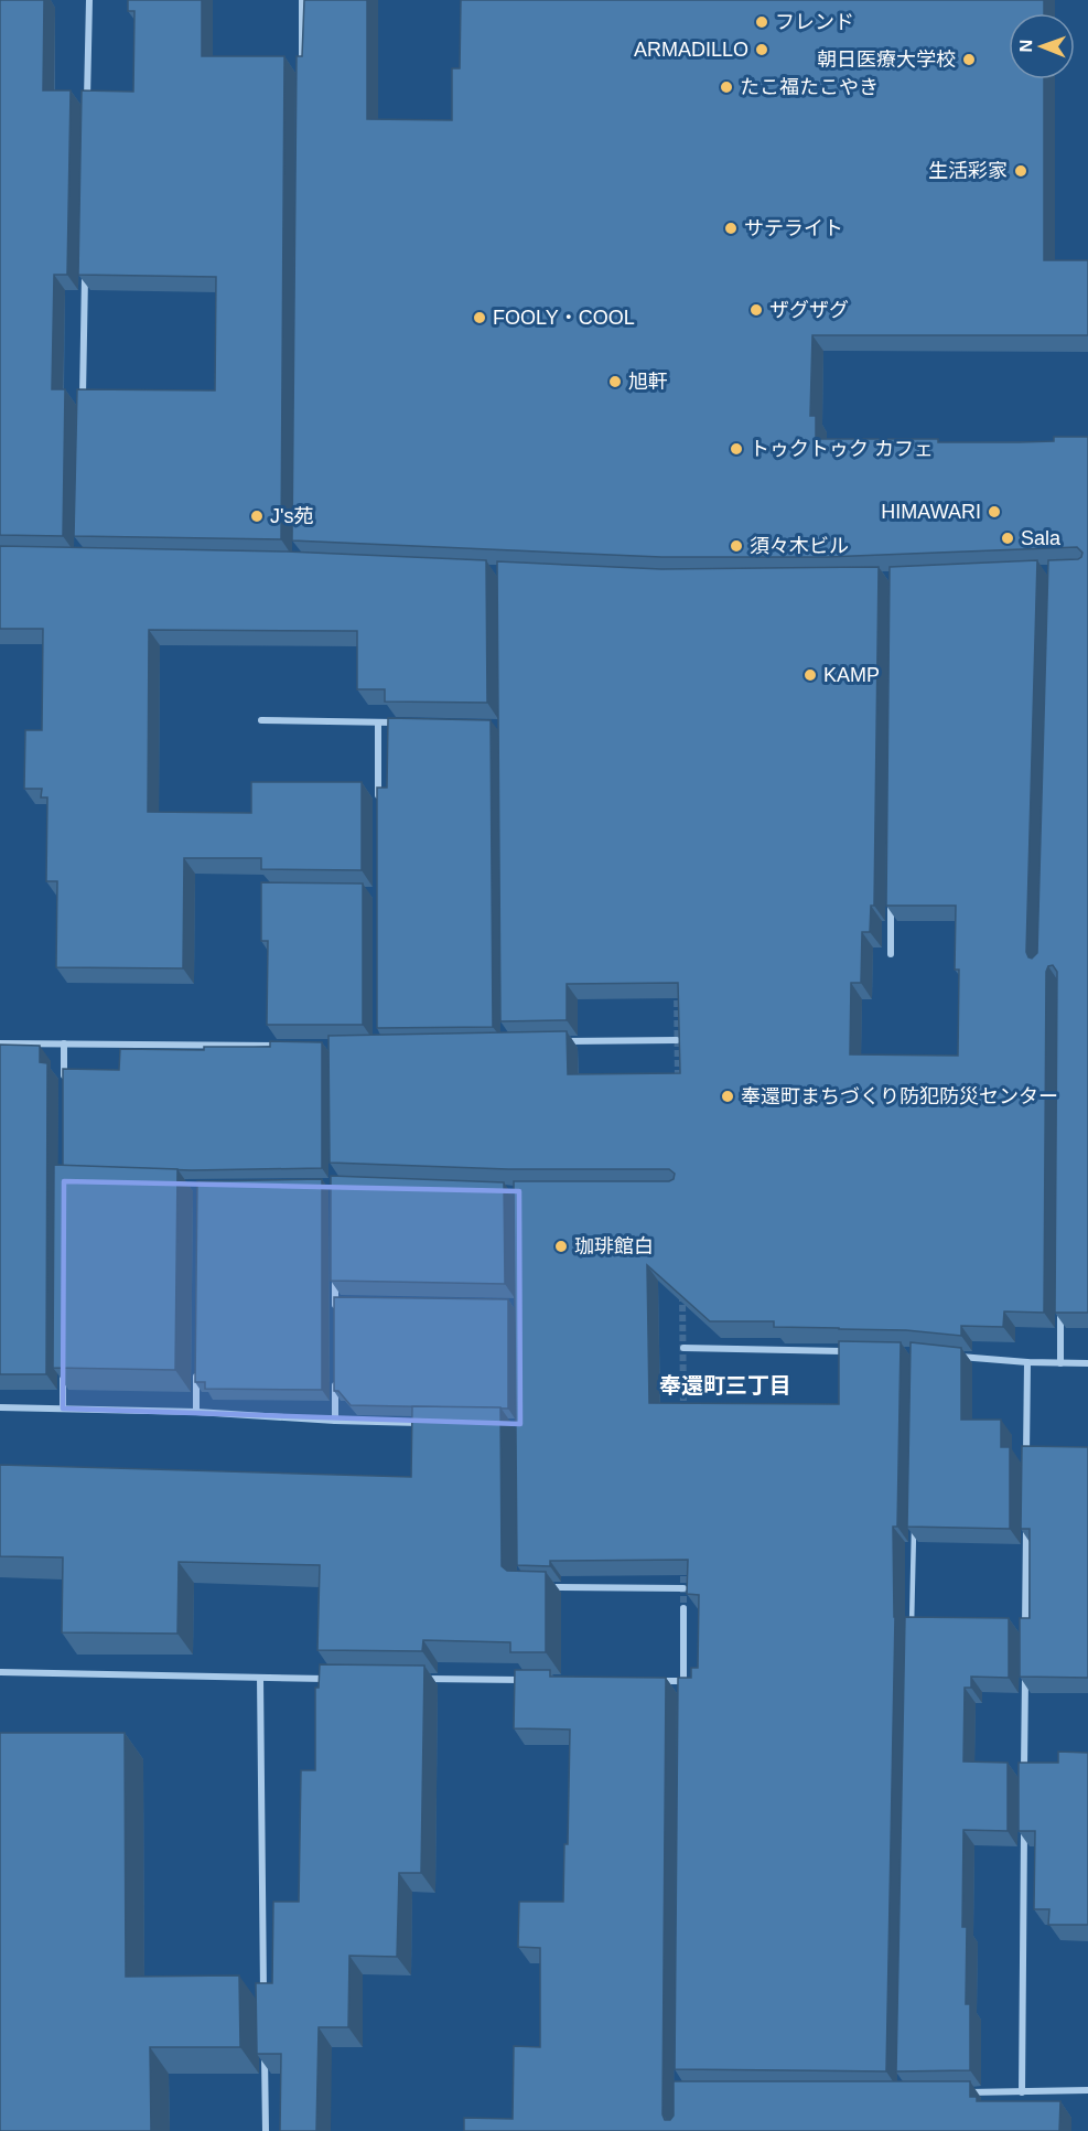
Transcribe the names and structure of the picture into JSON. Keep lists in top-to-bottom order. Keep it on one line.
{"districts":["奉還町三丁目"],"places":["フレンド","ARMADILLO","朝日医療大学校","たこ福たこやき","生活彩家","サテライト","ザグザグ","FOOLY・COOL","旭軒","トゥクトゥク カフェ","HIMAWARI","J's苑","Sala","須々木ビル","KAMP","奉還町まちづくり防犯防災センター","珈琲館白"],"north":"left"}
